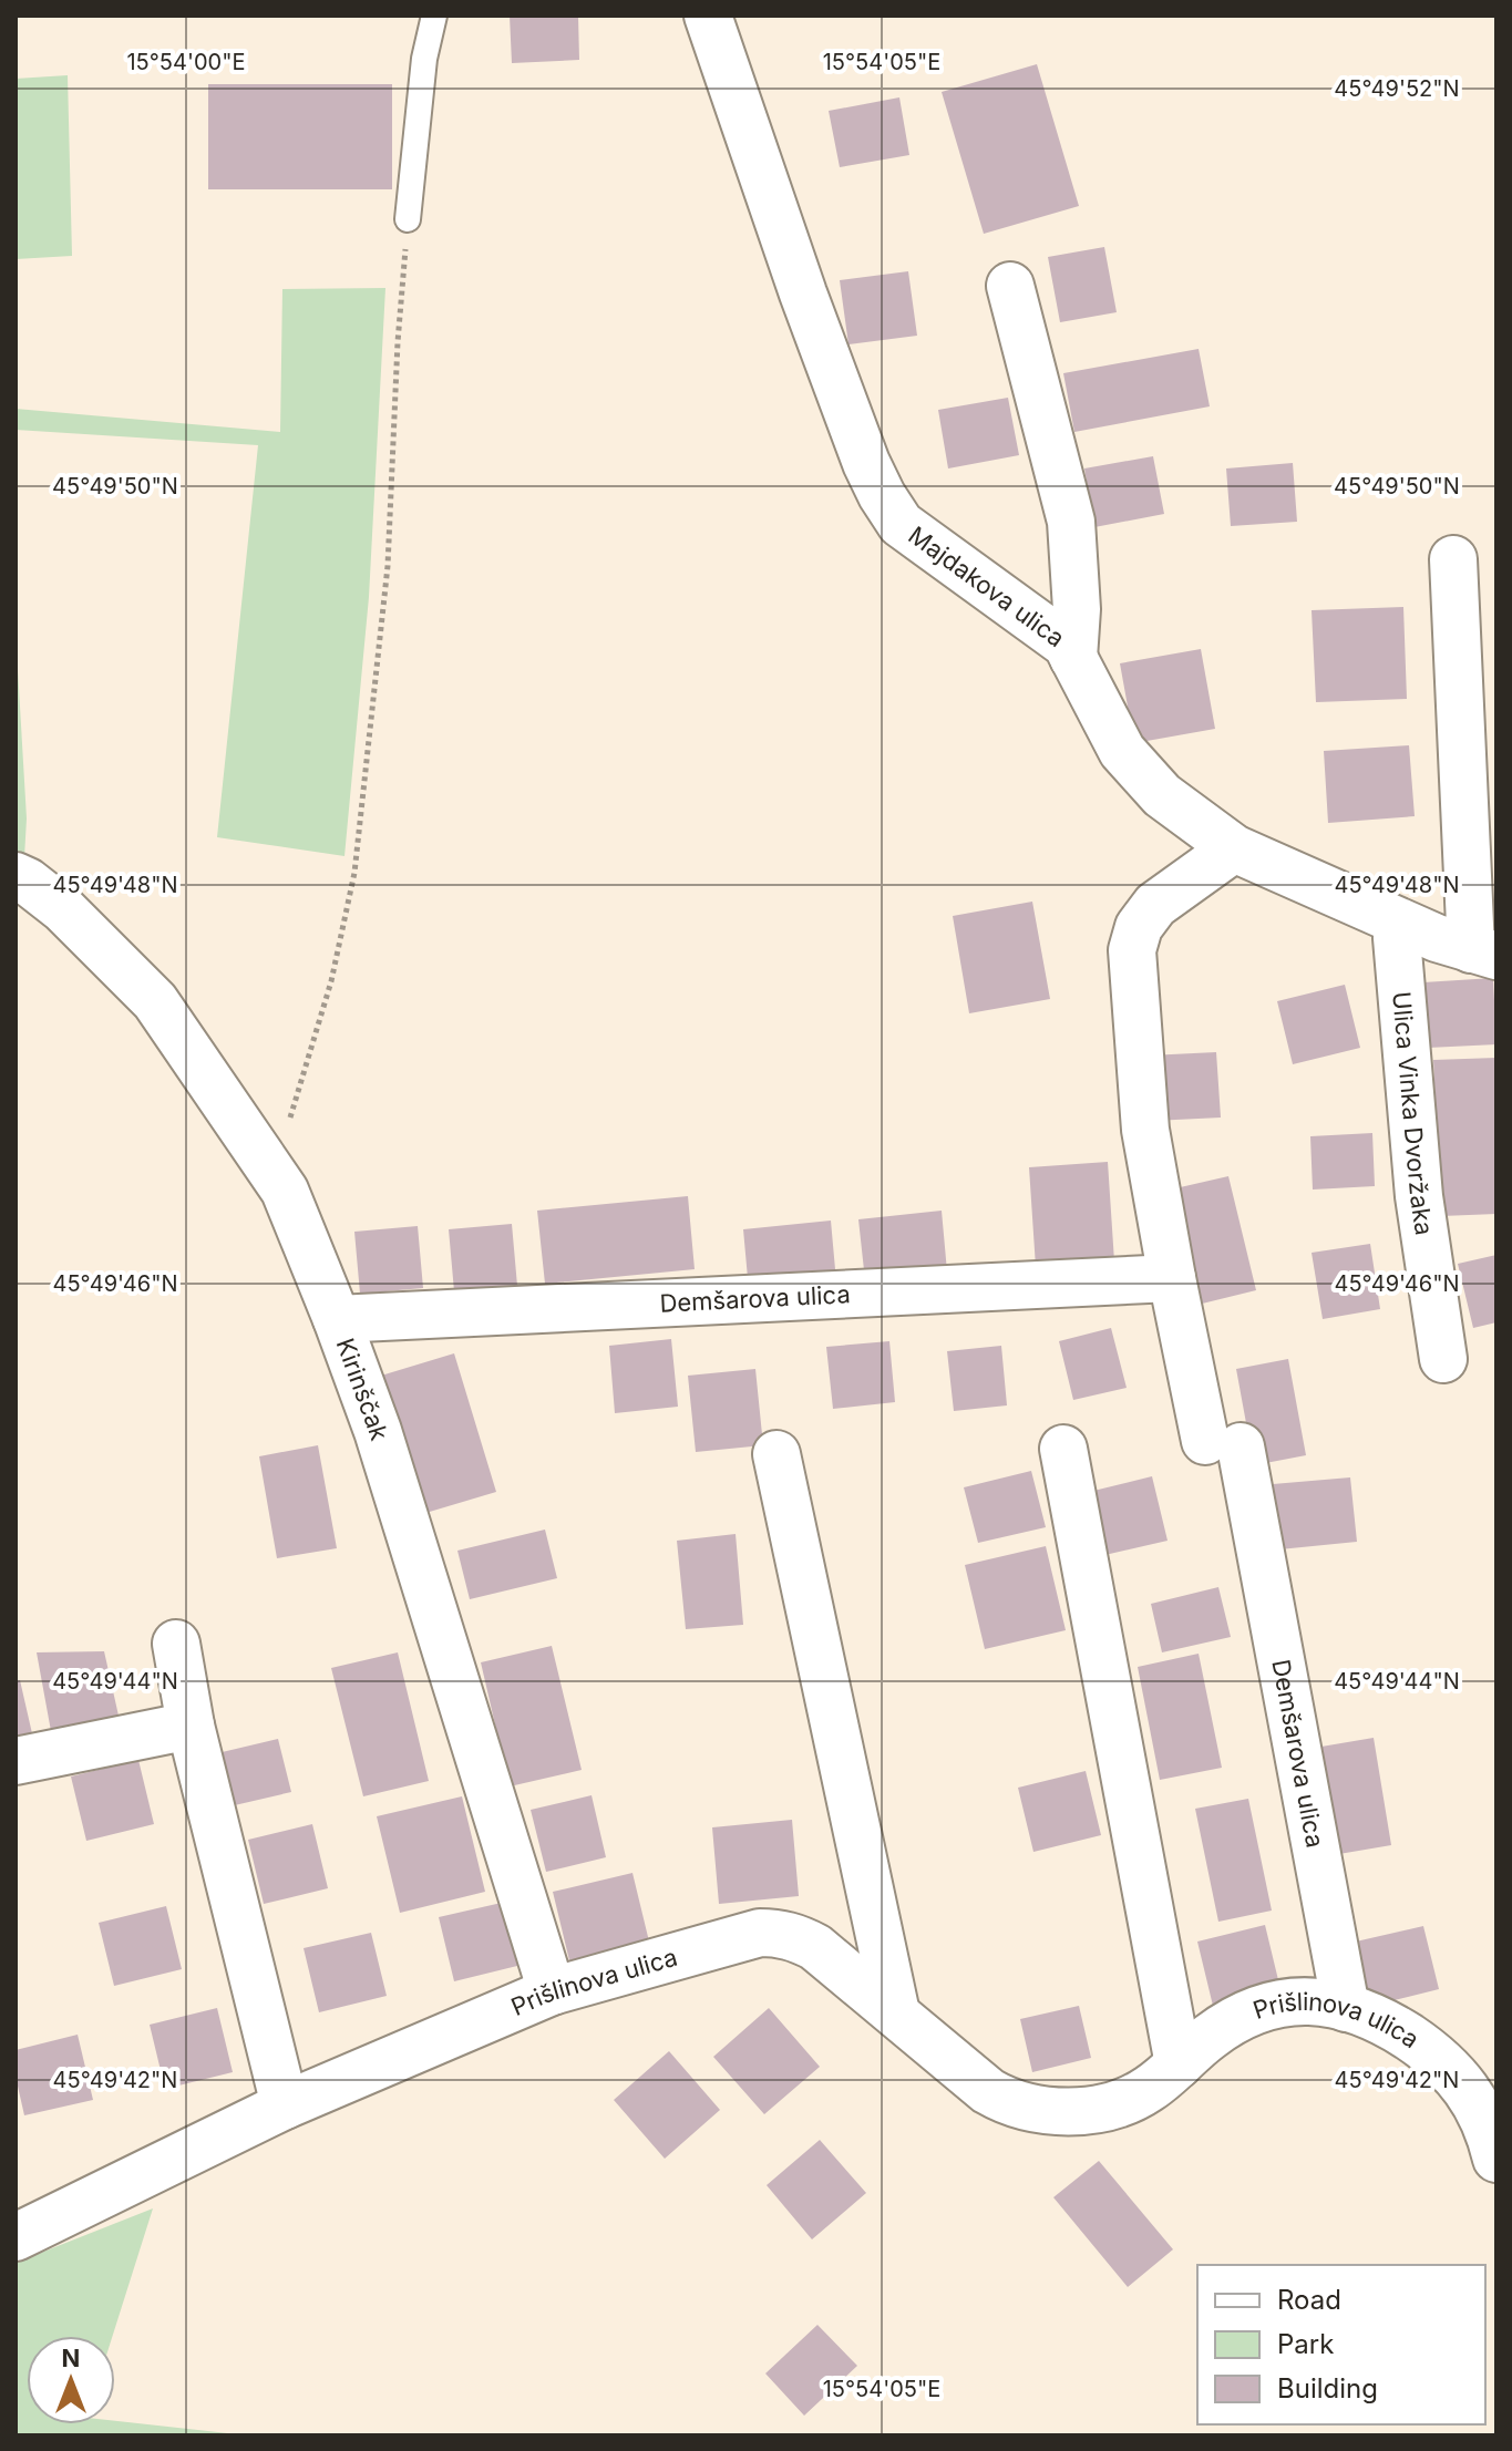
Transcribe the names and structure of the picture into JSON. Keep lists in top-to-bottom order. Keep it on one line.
{"streets":{"street":["Majdakova ulica","Ulica Vinka Dvoržaka","Demšarova ulica","Kirinščak","Prišlinova ulica"]},"crossings":[["Majdakova ulica","Ulica Vinka Dvoržaka"],["Majdakova ulica","Demšarova ulica"],["Demšarova ulica","Kirinščak"],["Demšarova ulica","Prišlinova ulica"],["Kirinščak","Prišlinova ulica"]],"legend":["Road","Park","Building"],"north":"top","coordinates":["15°54'00\"E","15°54'05\"E","45°49'52\"N","45°49'50\"N","45°49'48\"N","45°49'46\"N","45°49'44\"N","45°49'42\"N"]}
